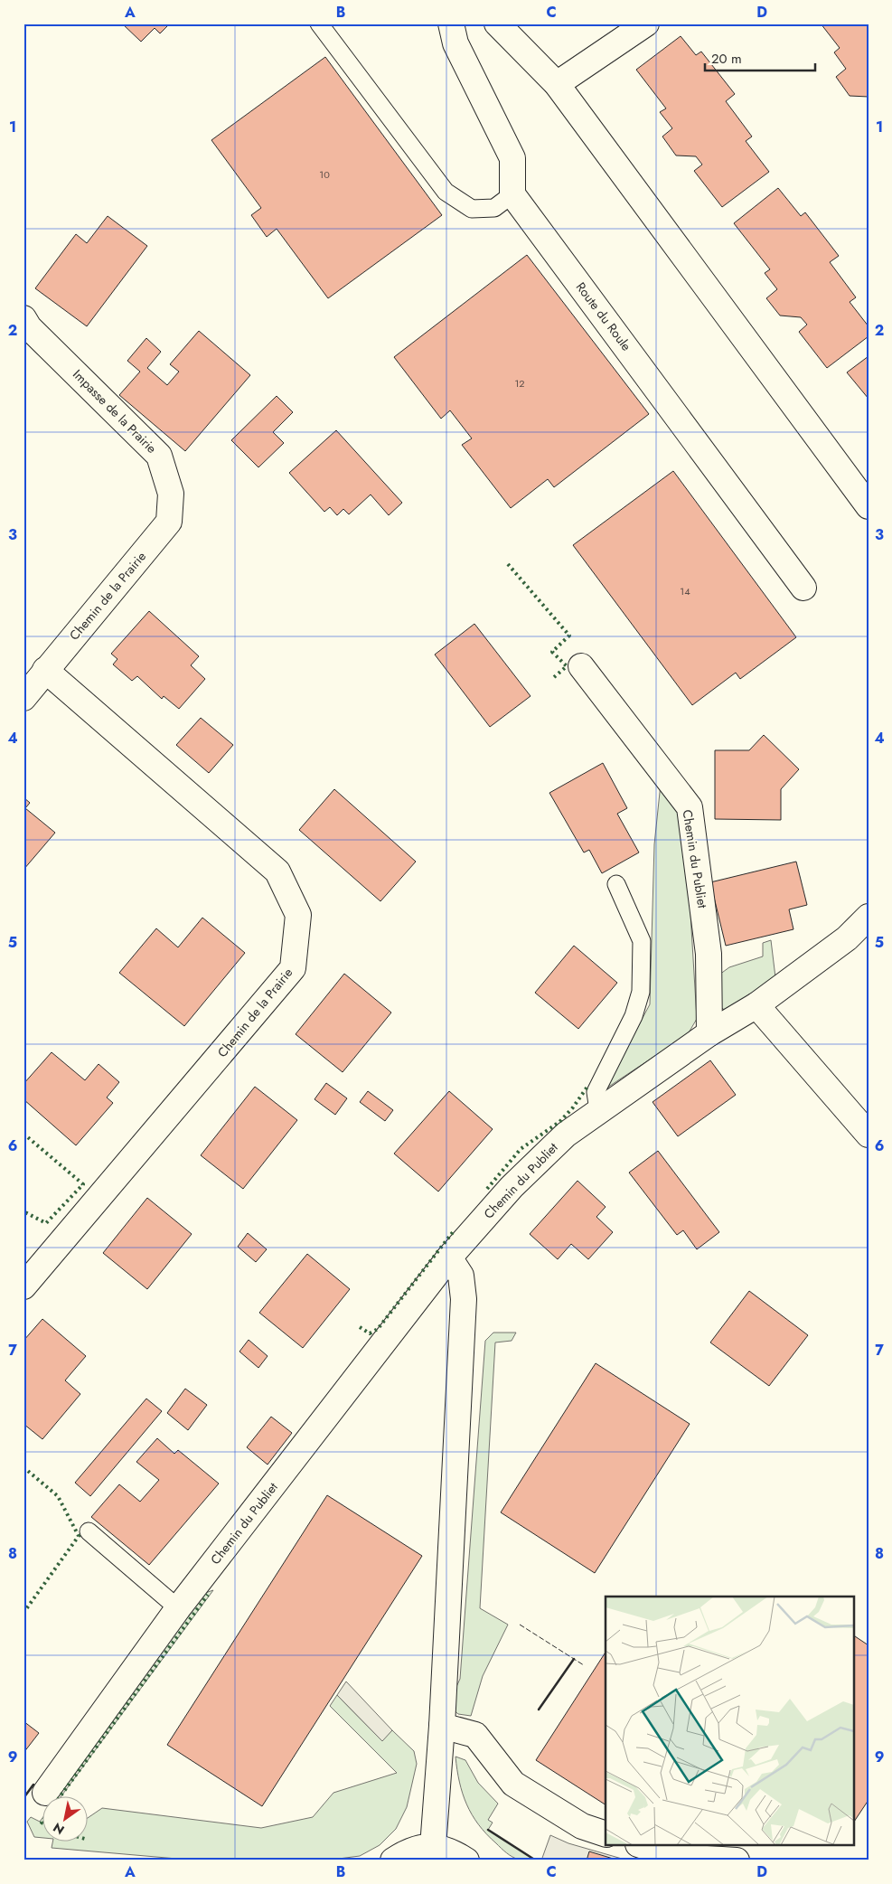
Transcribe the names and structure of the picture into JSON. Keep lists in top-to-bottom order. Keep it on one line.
{"streets":{"street":["Route du Roule","Impasse de la Prairie","Chemin de la Prairie","Chemin du Publiet"]},"crossings":[["Impasse de la Prairie","Chemin de la Prairie"]],"house_numbers":["10","12","14"],"scale_bar":"20 m","north":"bottom left","grid":{"columns":["A","B","C","D"],"rows":["1","2","3","4","5","6","7","8","9"]}}
